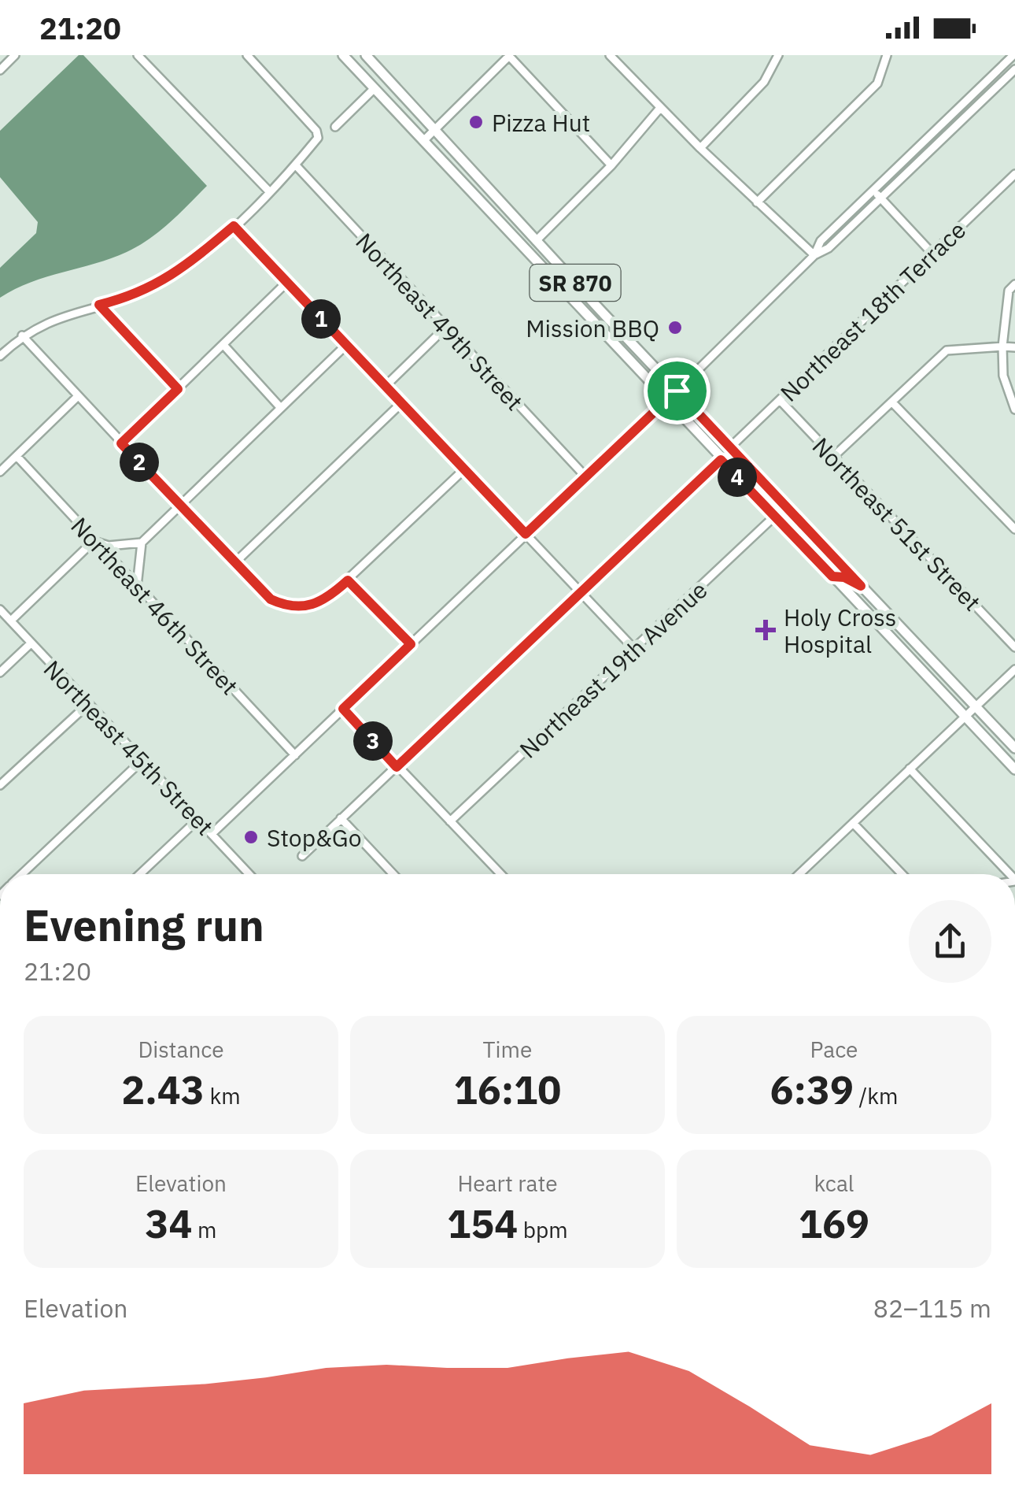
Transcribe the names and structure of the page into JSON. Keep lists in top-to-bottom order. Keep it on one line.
{"streets":{"main road":["SR 870"],"street":["Northeast 18th Terrace","Northeast 49th Street","Northeast 51st Street","Northeast 46th Street","Northeast 19th Avenue","Northeast 45th Street"]},"crossings":[["SR 870","Northeast 18th Terrace"],["SR 870","Northeast 19th Avenue"],["Northeast 18th Terrace","Northeast 51st Street"]],"places":{"other":["Pizza Hut","Mission BBQ","Stop&Go"],"health":["Holy Cross Hospital"]},"page":{"status":"21:20","pins":["1","2","4","3"],"heading":["Evening run","21:20"],"stats":[["Distance","2.43 km"],["Time","16:10"],["Pace","6:39 /km"],["Elevation","34 m"],["Heart rate","154 bpm"],["kcal","169"]],"chart":["Elevation","82–115 m"]}}
